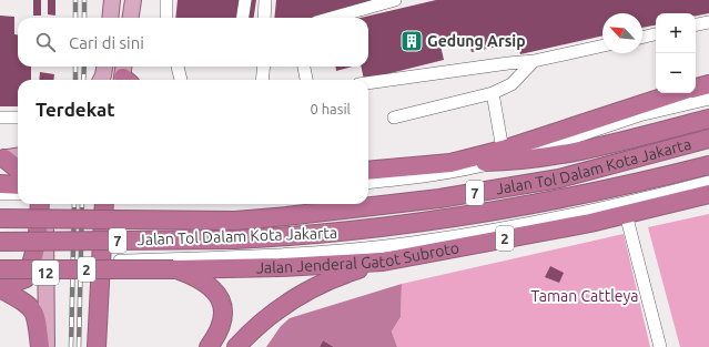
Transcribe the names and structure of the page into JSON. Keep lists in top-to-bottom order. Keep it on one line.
{"streets":{"highway":["Jalan Tol Dalam Kota Jakarta","7","2","Jalan Jenderal Gatot Subroto"],"main road":["12"]},"parks":["Taman Cattleya"],"places":{"building":["Gedung Arsip"]},"north":"top left","page":{"map_buttons":["+","−"],"search":"Cari di sini","heading":["Terdekat","0 hasil"]}}
